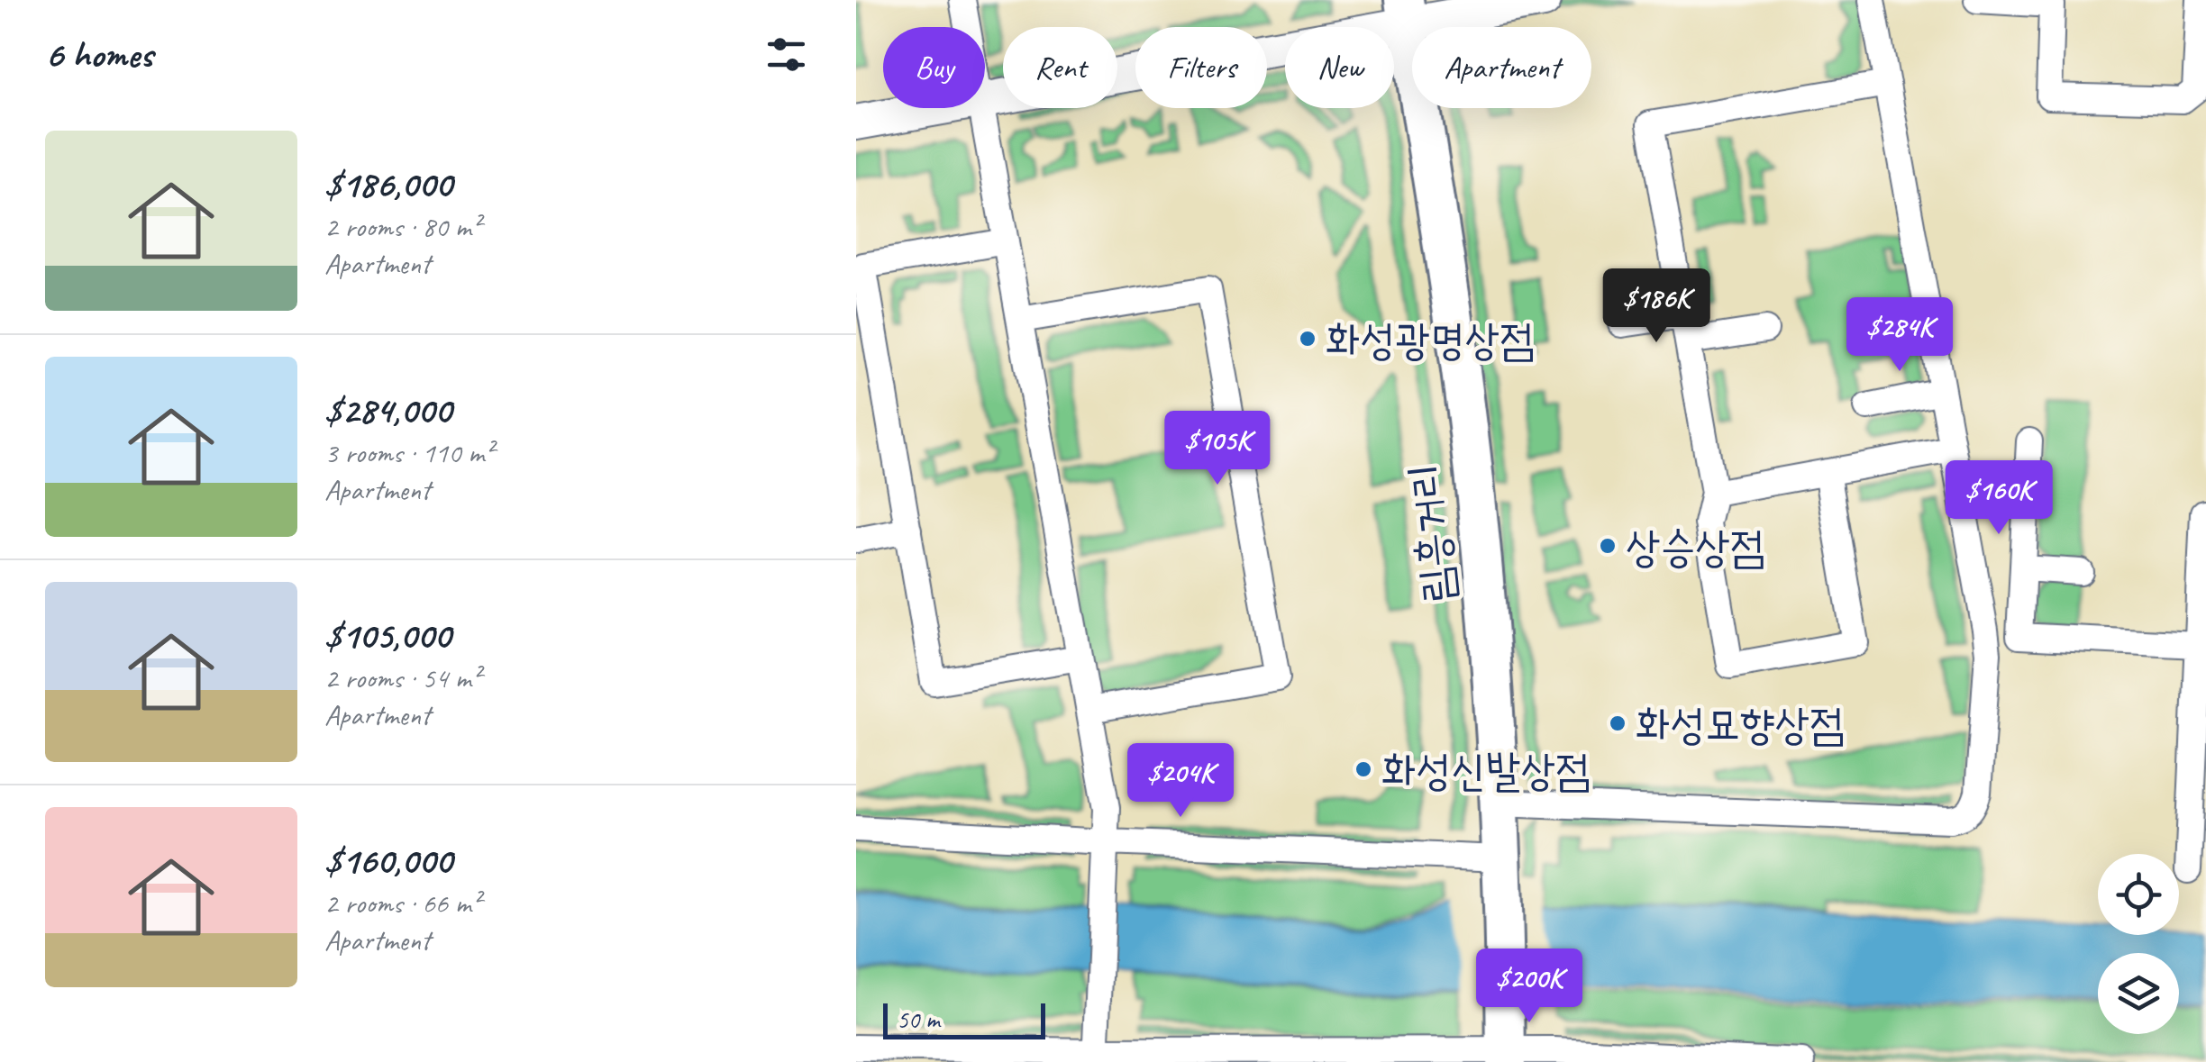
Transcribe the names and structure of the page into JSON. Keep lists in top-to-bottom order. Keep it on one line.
{"streets":{"main road":["림흥거리"]},"places":["화성광명상점","상승상점","화성묘향상점","화성신발상점"],"scale_bar":"50 m","page":{"heading":"6 homes","chip":["Buy","Rent","Filters","New","Apartment"],"list":[{"name":"$186,000","note":"2 rooms · 80 m² · Apartment"},{"name":"$284,000","note":"3 rooms · 110 m² · Apartment"},{"name":"$105,000","note":"2 rooms · 54 m² · Apartment"},{"name":"$160,000","note":"2 rooms · 66 m² · Apartment"}],"price":["$186K","$284K","$105K","$160K","$204K","$200K"],"scale":"50 m"}}
